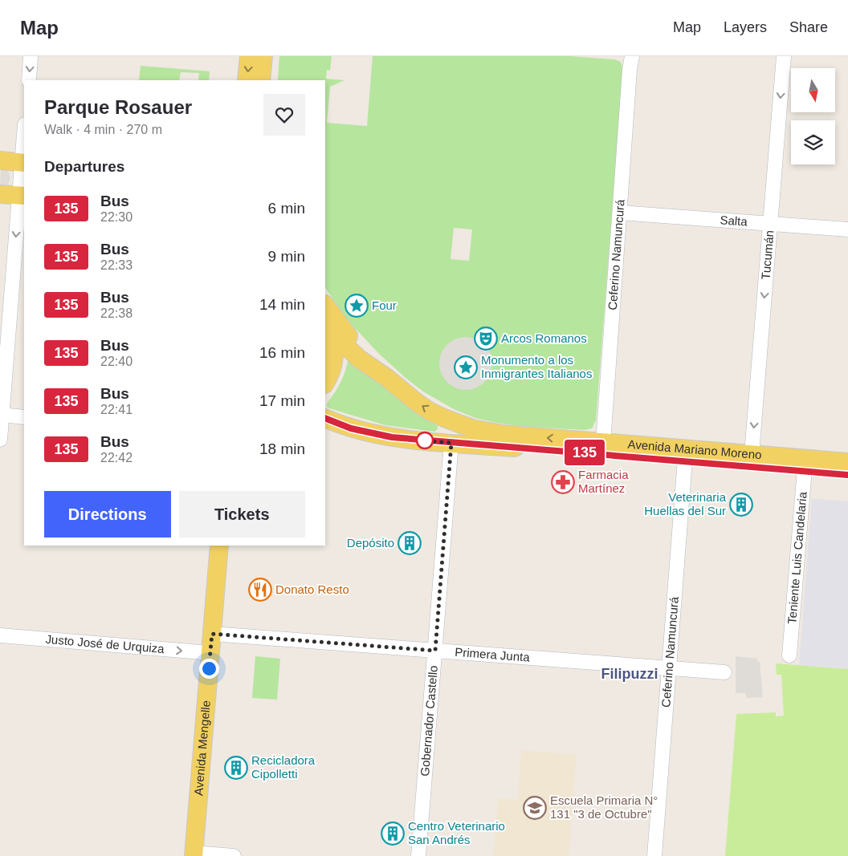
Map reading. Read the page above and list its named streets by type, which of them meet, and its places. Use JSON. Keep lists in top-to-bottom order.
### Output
{
  "streets": {
    "main road": ["Avenida Mariano Moreno", "Avenida Mengelle"],
    "street": [
      "Salta",
      "Ceferino Namuncurá",
      "Tucumán",
      "Teniente Luis Candelaria",
      "Justo José de Urquiza",
      "Primera Junta",
      "Gobernador Castello"
    ]
  },
  "crossings": [
    ["Salta", "Ceferino Namuncurá"],
    ["Salta", "Tucumán"],
    ["Ceferino Namuncurá", "Avenida Mariano Moreno"],
    ["Ceferino Namuncurá", "Primera Junta"],
    ["Tucumán", "Avenida Mariano Moreno"],
    ["Avenida Mariano Moreno", "Teniente Luis Candelaria"],
    ["Avenida Mariano Moreno", "Gobernador Castello"],
    ["Justo José de Urquiza", "Avenida Mengelle"],
    ["Primera Junta", "Gobernador Castello"],
    ["Primera Junta", "Avenida Mengelle"]
  ],
  "one_way": ["Tucumán", "Justo José de Urquiza"],
  "districts": ["Filipuzzi"],
  "places": {
    "place": ["Four", "Monumento a los Inmigrantes Italianos"],
    "theatre": ["Arcos Romanos"],
    "pharmacy": ["Farmacia Martínez"],
    "building": [
      "Veterinaria Huellas del Sur",
      "Depósito",
      "Recicladora Cipolletti",
      "Centro Veterinario San Andrés"
    ],
    "restaurant": ["Donato Resto"],
    "school or university": ["Escuela Primaria N° 131 \"3 de Octubre\""]
  },
  "lines": ["bus line 135"],
  "north": "bottom",
  "page": {
    "header": "Map",
    "nav": ["Map", "Layers", "Share"],
    "on_map": "135",
    "heading": [
      ["Parque Rosauer", "Walk · 4 min · 270 m"],
      "Departures"
    ],
    "list": [
      {
        "mark": "135",
        "name": "Bus",
        "note": "22:30",
        "value": "6 min"
      },
      {
        "mark": "135",
        "name": "Bus",
        "note": "22:33",
        "value": "9 min"
      },
      {
        "mark": "135",
        "name": "Bus",
        "note": "22:38",
        "value": "14 min"
      },
      {
        "mark": "135",
        "name": "Bus",
        "note": "22:40",
        "value": "16 min"
      },
      {
        "mark": "135",
        "name": "Bus",
        "note": "22:41",
        "value": "17 min"
      },
      {
        "mark": "135",
        "name": "Bus",
        "note": "22:42",
        "value": "18 min"
      }
    ],
    "buttons": ["Directions", "Tickets"]
  }
}
